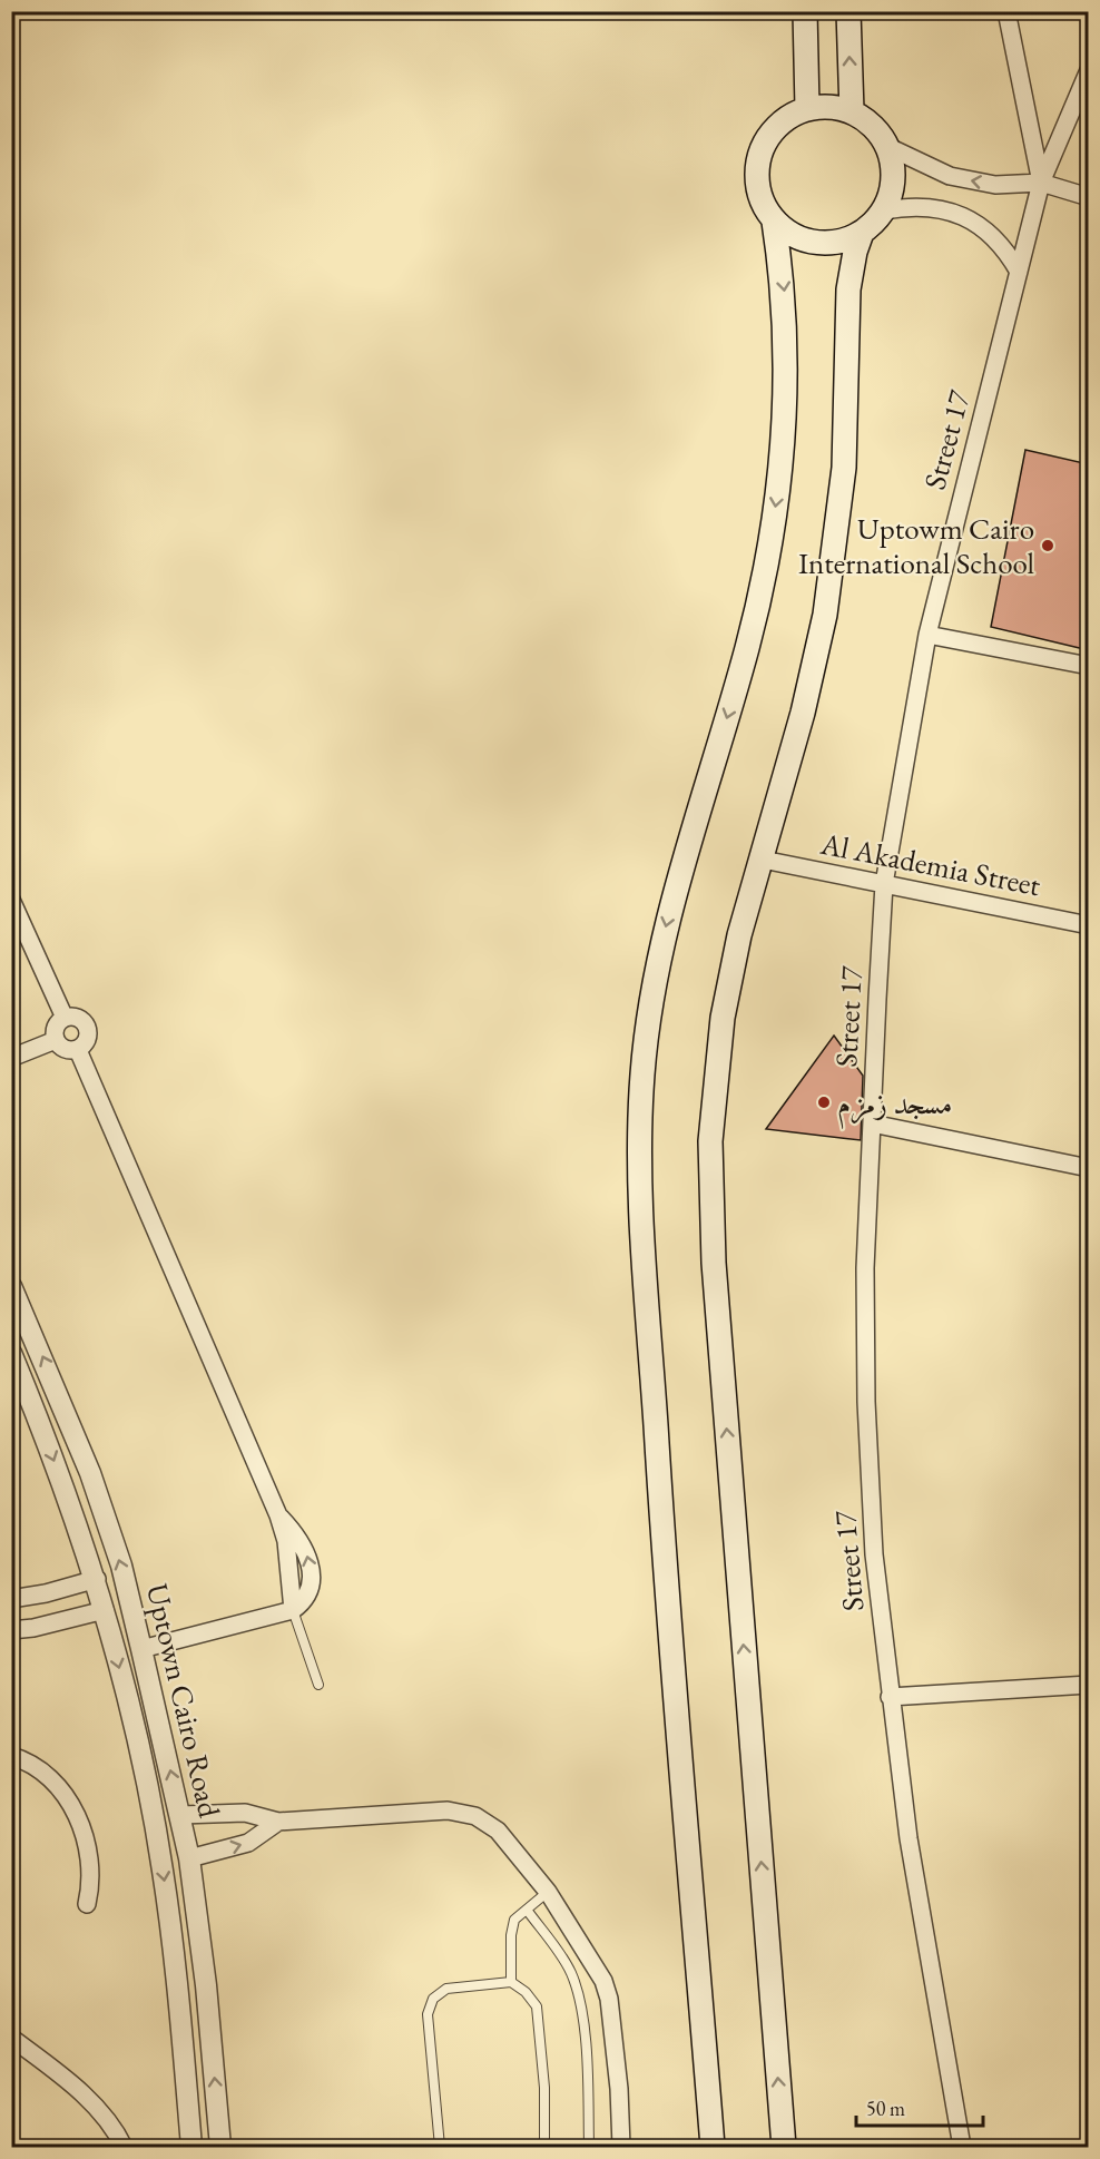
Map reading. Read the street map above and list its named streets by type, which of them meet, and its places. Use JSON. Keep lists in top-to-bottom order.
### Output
{
  "streets": {
    "street": ["Street 17", "Al Akademia Street", "Uptown Cairo Road"]
  },
  "crossings": [
    ["Street 17", "Al Akademia Street"]
  ],
  "places": ["Uptowm Cairo International School", "مسجد زمزم"],
  "scale_bar": "50 m"
}
